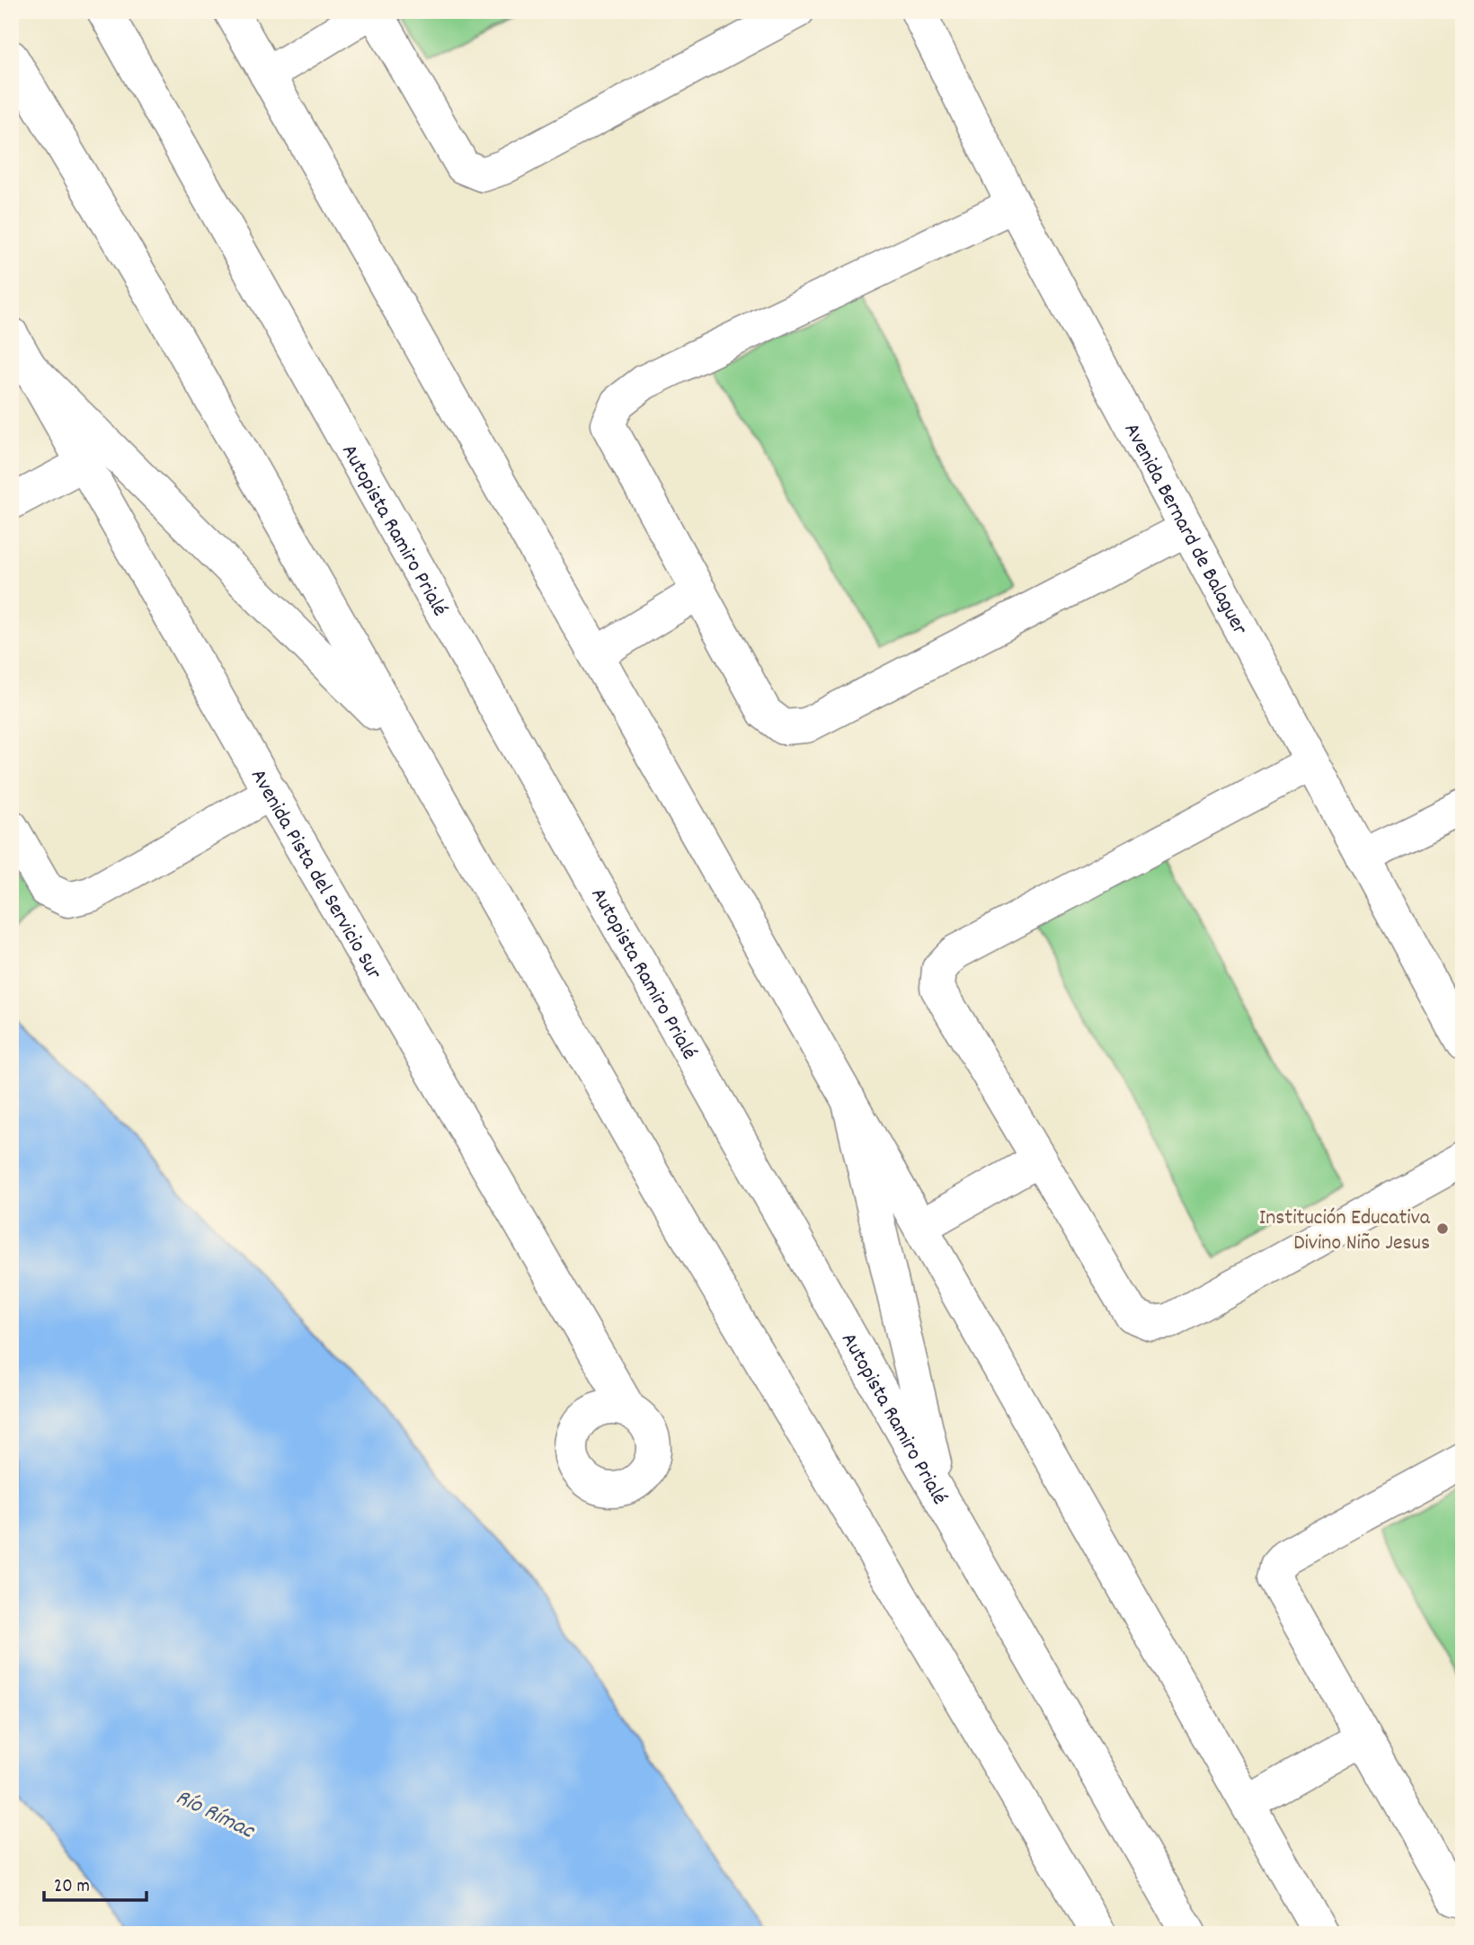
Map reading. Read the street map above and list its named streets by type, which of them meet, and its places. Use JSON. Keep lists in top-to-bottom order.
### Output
{
  "streets": {
    "main road": ["Avenida Bernard de Balaguer", "Autopista Ramiro Prialé", "Avenida Pista del Servicio Sur"]
  },
  "water": ["Río Rímac"],
  "places": ["Institución Educativa Divino Niño Jesus"],
  "scale_bar": "20 m"
}
